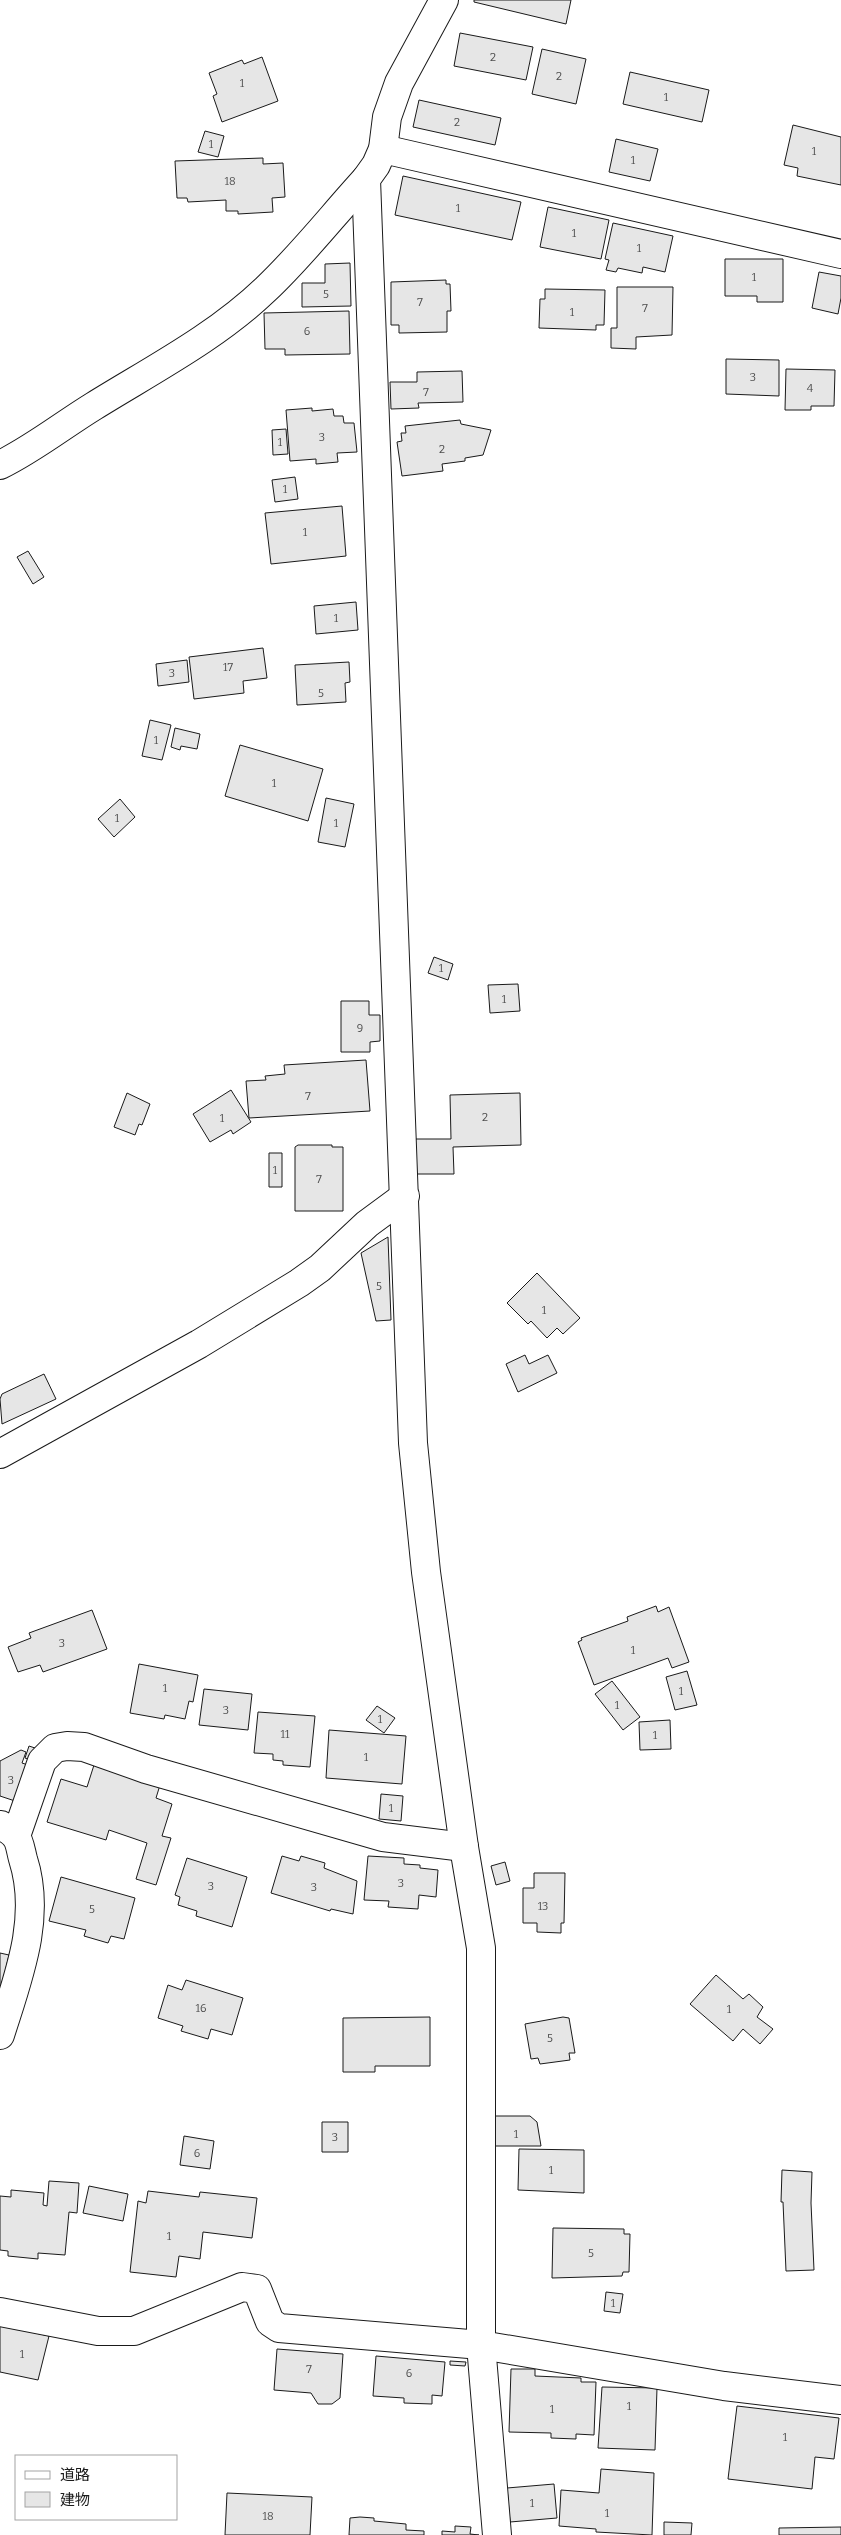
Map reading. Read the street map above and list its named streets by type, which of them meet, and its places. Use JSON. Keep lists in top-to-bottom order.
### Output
{
  "house_numbers": [
    "2",
    "2",
    "1",
    "1",
    "2",
    "1",
    "1",
    "1",
    "18",
    "1",
    "1",
    "1",
    "1",
    "5",
    "7",
    "7",
    "1",
    "6",
    "3",
    "4",
    "7",
    "3",
    "1",
    "2",
    "1",
    "1",
    "1",
    "17",
    "3",
    "5",
    "1",
    "1",
    "1",
    "1",
    "1",
    "1",
    "9",
    "7",
    "2",
    "1",
    "1",
    "7",
    "5",
    "1",
    "3",
    "1",
    "1",
    "1",
    "1",
    "3",
    "1",
    "11",
    "1",
    "1",
    "3",
    "1",
    "3",
    "3",
    "3",
    "13",
    "5",
    "16",
    "1",
    "5",
    "1",
    "3",
    "6",
    "1",
    "1",
    "5",
    "1",
    "1",
    "7",
    "6",
    "1",
    "1",
    "1",
    "1",
    "1",
    "18"
  ],
  "legend": ["道路", "建物"]
}
